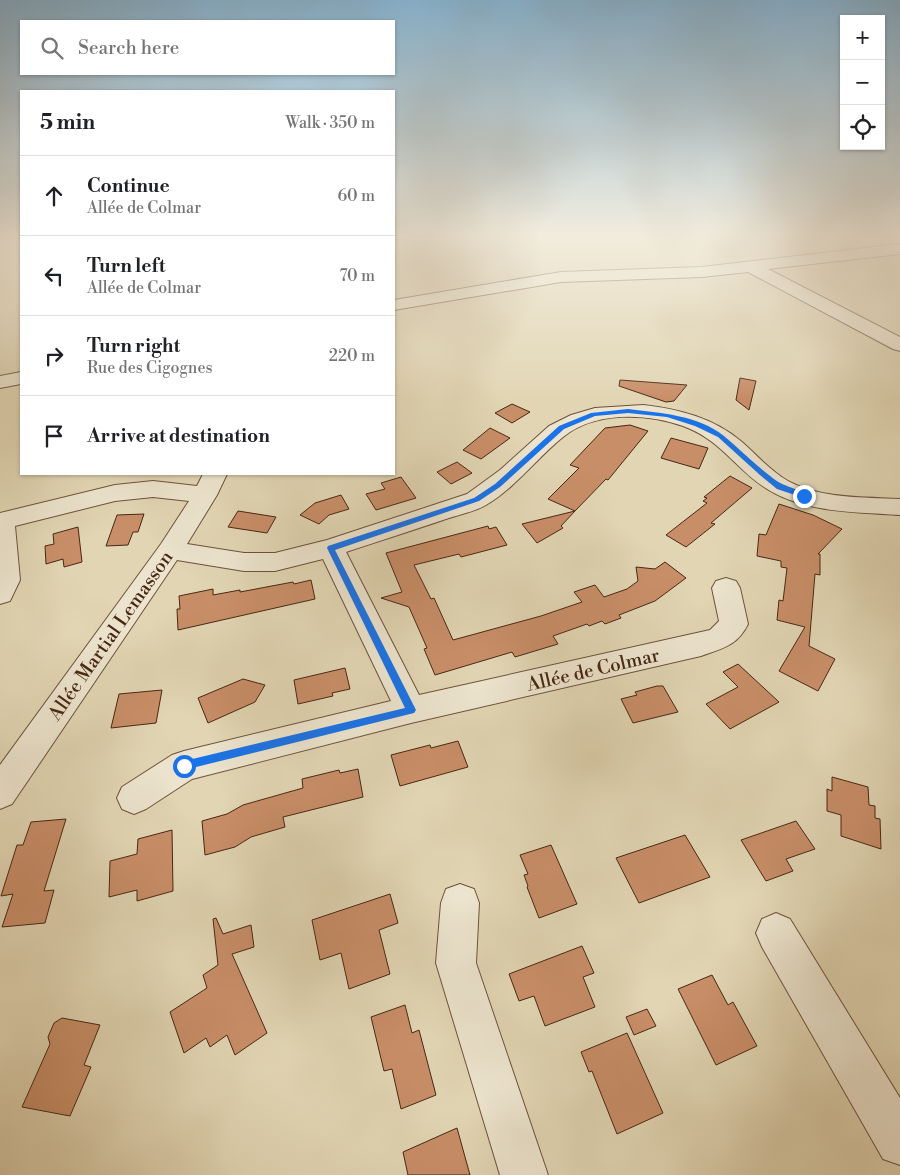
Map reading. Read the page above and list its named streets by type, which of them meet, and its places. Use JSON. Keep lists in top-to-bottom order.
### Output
{
  "streets": {
    "street": ["Allée Martial Lemasson", "Allée de Colmar"]
  },
  "page": {
    "map_buttons": ["+", "−"],
    "search": "Search here",
    "heading": ["5 min", "Walk · 350 m"],
    "list": [
      ["Continue", "Allée de Colmar", "60 m"],
      ["Turn left", "Allée de Colmar", "70 m"],
      ["Turn right", "Rue des Cigognes", "220 m"],
      "Arrive at destination"
    ]
  }
}
